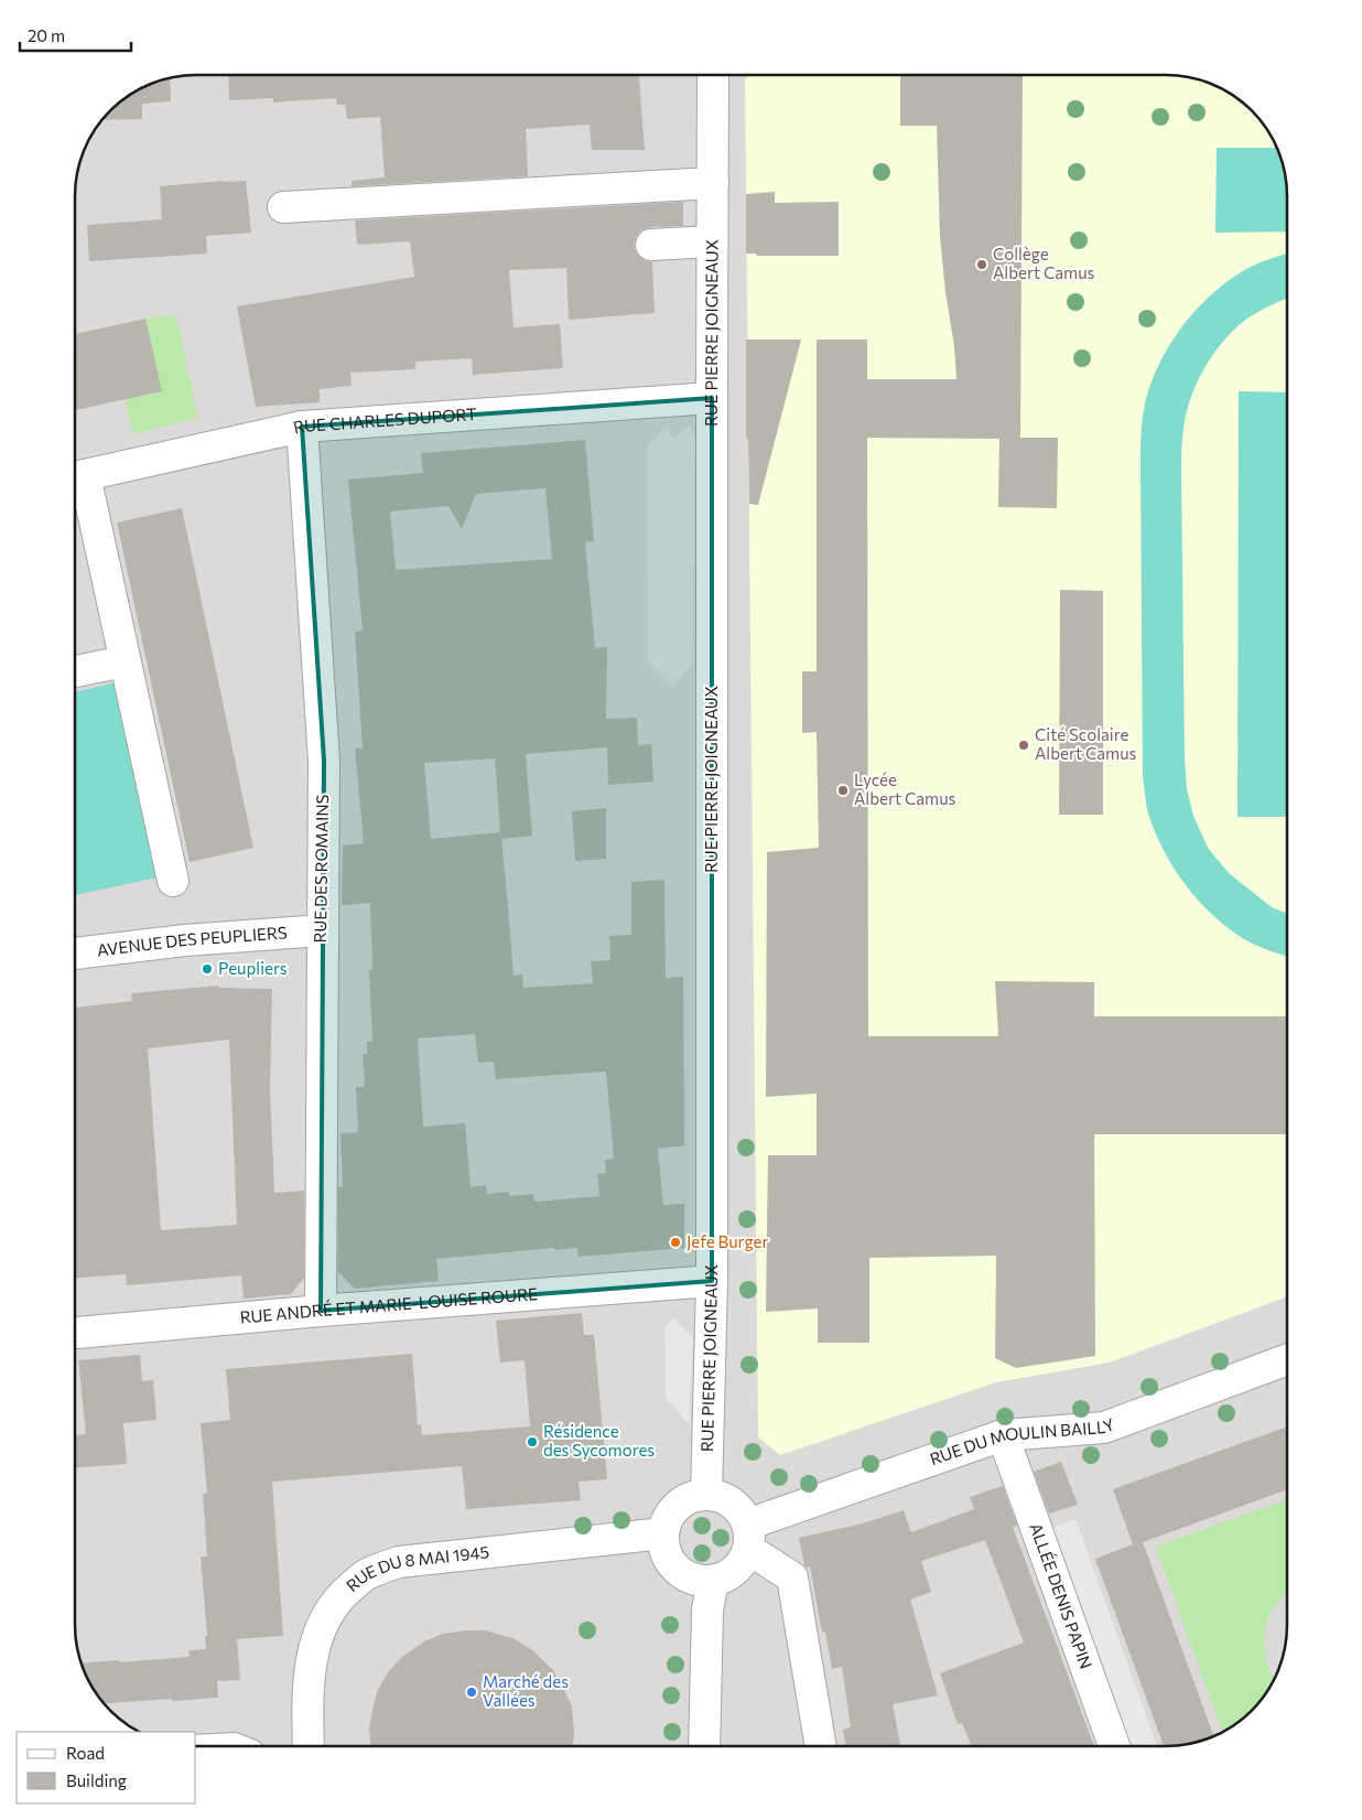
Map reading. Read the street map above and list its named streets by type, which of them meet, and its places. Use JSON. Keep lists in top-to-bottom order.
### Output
{
  "streets": {
    "street": [
      "RUE PIERRE JOIGNEAUX",
      "RUE CHARLES DUPORT",
      "RUE DES ROMAINS",
      "AVENUE DES PEUPLIERS",
      "RUE ANDRÉ ET MARIE-LOUISE ROURE",
      "RUE DU MOULIN BAILLY",
      "RUE DU 8 MAI 1945",
      "ALLÉE DENIS PAPIN"
    ]
  },
  "crossings": [
    ["RUE PIERRE JOIGNEAUX", "RUE CHARLES DUPORT"],
    ["RUE PIERRE JOIGNEAUX", "RUE ANDRÉ ET MARIE-LOUISE ROURE"],
    ["RUE PIERRE JOIGNEAUX", "RUE DU MOULIN BAILLY"],
    ["RUE PIERRE JOIGNEAUX", "RUE DU 8 MAI 1945"],
    ["RUE CHARLES DUPORT", "RUE DES ROMAINS"],
    ["RUE DES ROMAINS", "AVENUE DES PEUPLIERS"],
    ["RUE DES ROMAINS", "RUE ANDRÉ ET MARIE-LOUISE ROURE"],
    ["RUE DU MOULIN BAILLY", "RUE DU 8 MAI 1945"],
    ["RUE DU MOULIN BAILLY", "ALLÉE DENIS PAPIN"]
  ],
  "places": [
    "Collège Albert Camus",
    "Cité Scolaire Albert Camus",
    "Lycée Albert Camus",
    "Peupliers",
    "Jefe Burger",
    "Résidence des Sycomores",
    "Marché des Vallées"
  ],
  "legend": ["Road", "Building"],
  "scale_bar": "20 m"
}
